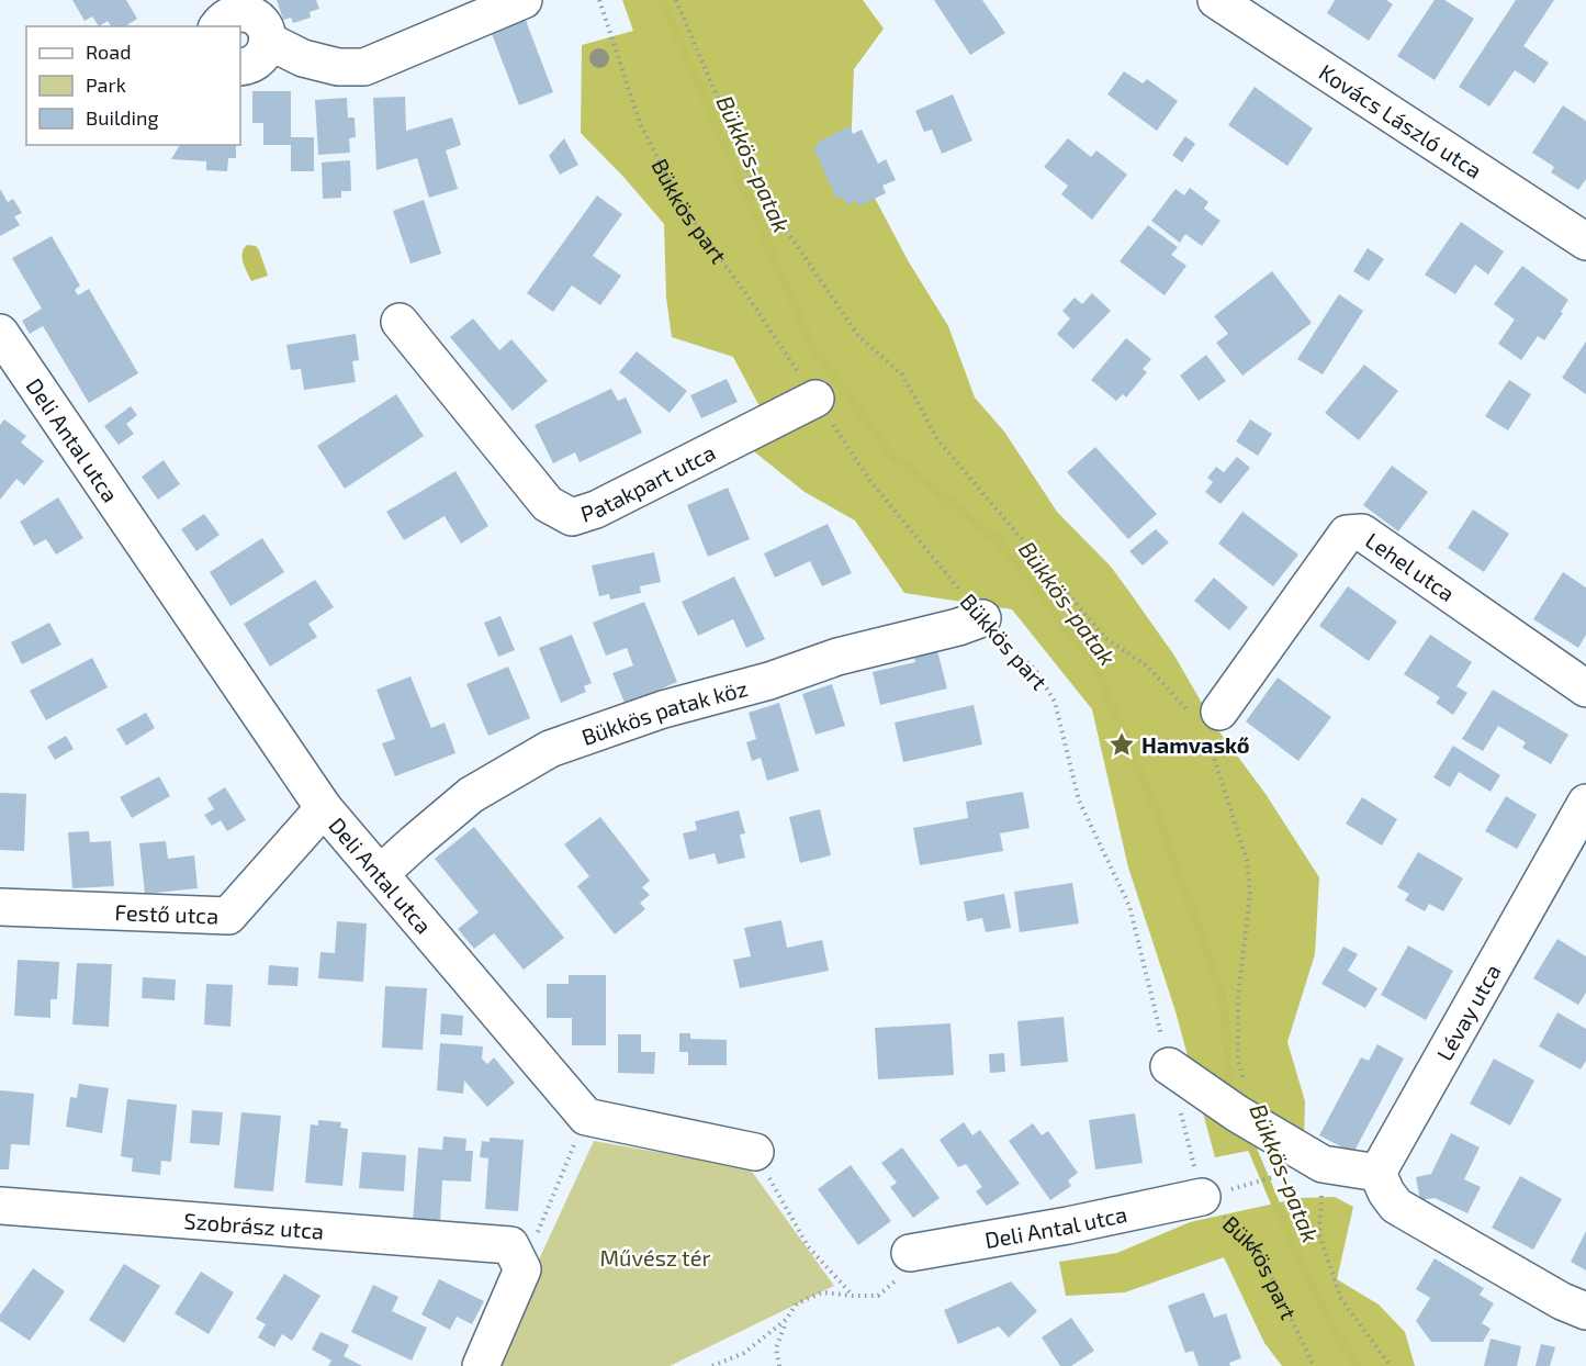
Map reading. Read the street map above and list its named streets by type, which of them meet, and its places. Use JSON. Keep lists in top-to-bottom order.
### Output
{
  "streets": {
    "street": [
      "Kovács László utca",
      "Deli Antal utca",
      "Patakpart utca",
      "Lehel utca",
      "Bükkös patak köz",
      "Festő utca",
      "Lévay utca",
      "Szobrász utca"
    ],
    "path": ["Bükkös part"]
  },
  "crossings": [
    ["Bükkös part", "Deli Antal utca"],
    ["Bükkös part", "Patakpart utca"],
    ["Bükkös part", "Bükkös patak köz"],
    ["Deli Antal utca", "Bükkös patak köz"],
    ["Deli Antal utca", "Festő utca"]
  ],
  "water": ["Bükkös-patak"],
  "parks": ["Művész tér"],
  "places": {
    "place": ["Hamvaskő"]
  },
  "legend": ["Road", "Park", "Building"]
}
